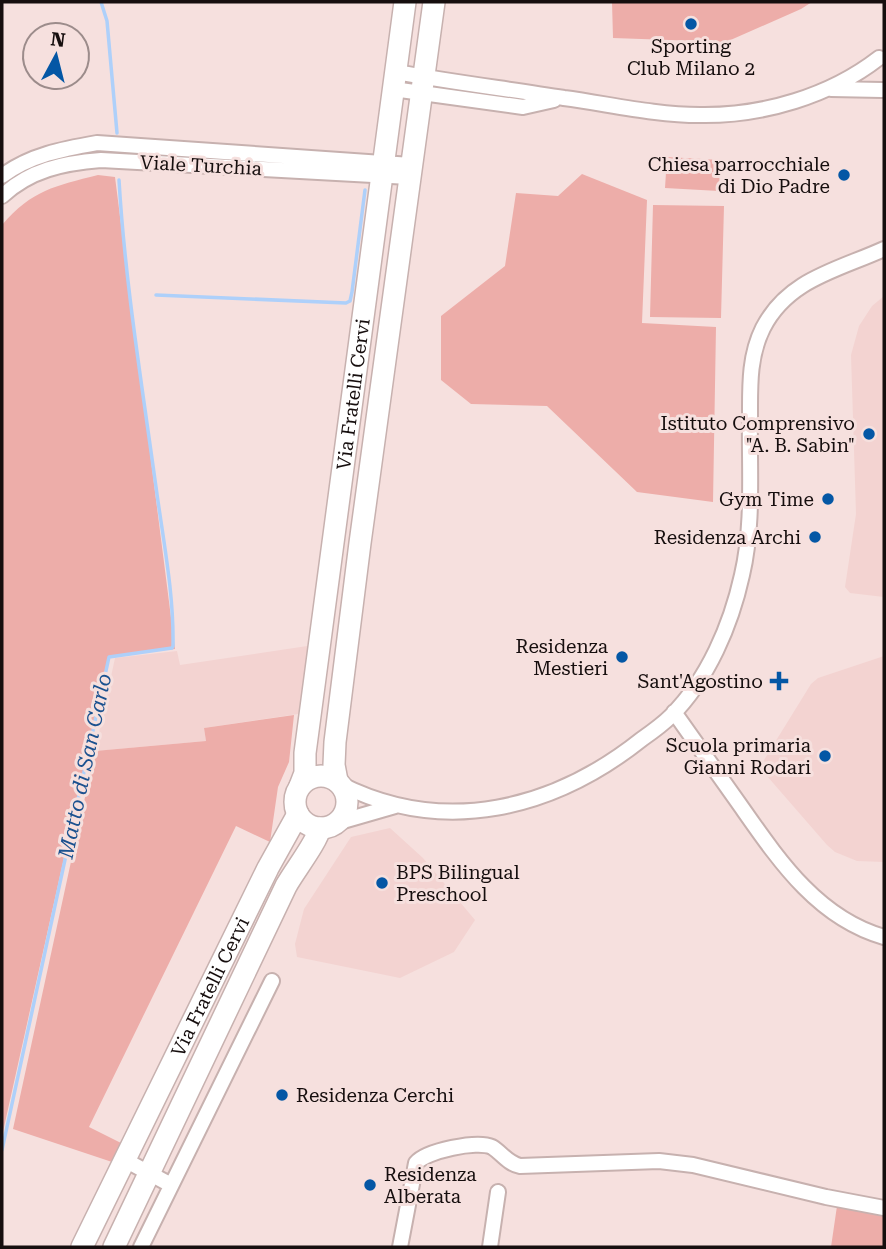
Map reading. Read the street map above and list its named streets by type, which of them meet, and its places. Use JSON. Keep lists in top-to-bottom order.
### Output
{
  "streets": {
    "street": ["Viale Turchia", "Via Fratelli Cervi"]
  },
  "crossings": [
    ["Viale Turchia", "Via Fratelli Cervi"]
  ],
  "water": ["Matto di San Carlo"],
  "places": {
    "other": [
      "Sporting Club Milano 2",
      "Chiesa parrocchiale di Dio Padre",
      "Istituto Comprensivo \"A. B. Sabin\"",
      "Gym Time",
      "Residenza Archi",
      "Residenza Mestieri",
      "Scuola primaria Gianni Rodari",
      "BPS Bilingual Preschool",
      "Residenza Cerchi",
      "Residenza Alberata"
    ],
    "health": ["Sant'Agostino"]
  },
  "north": "top"
}
